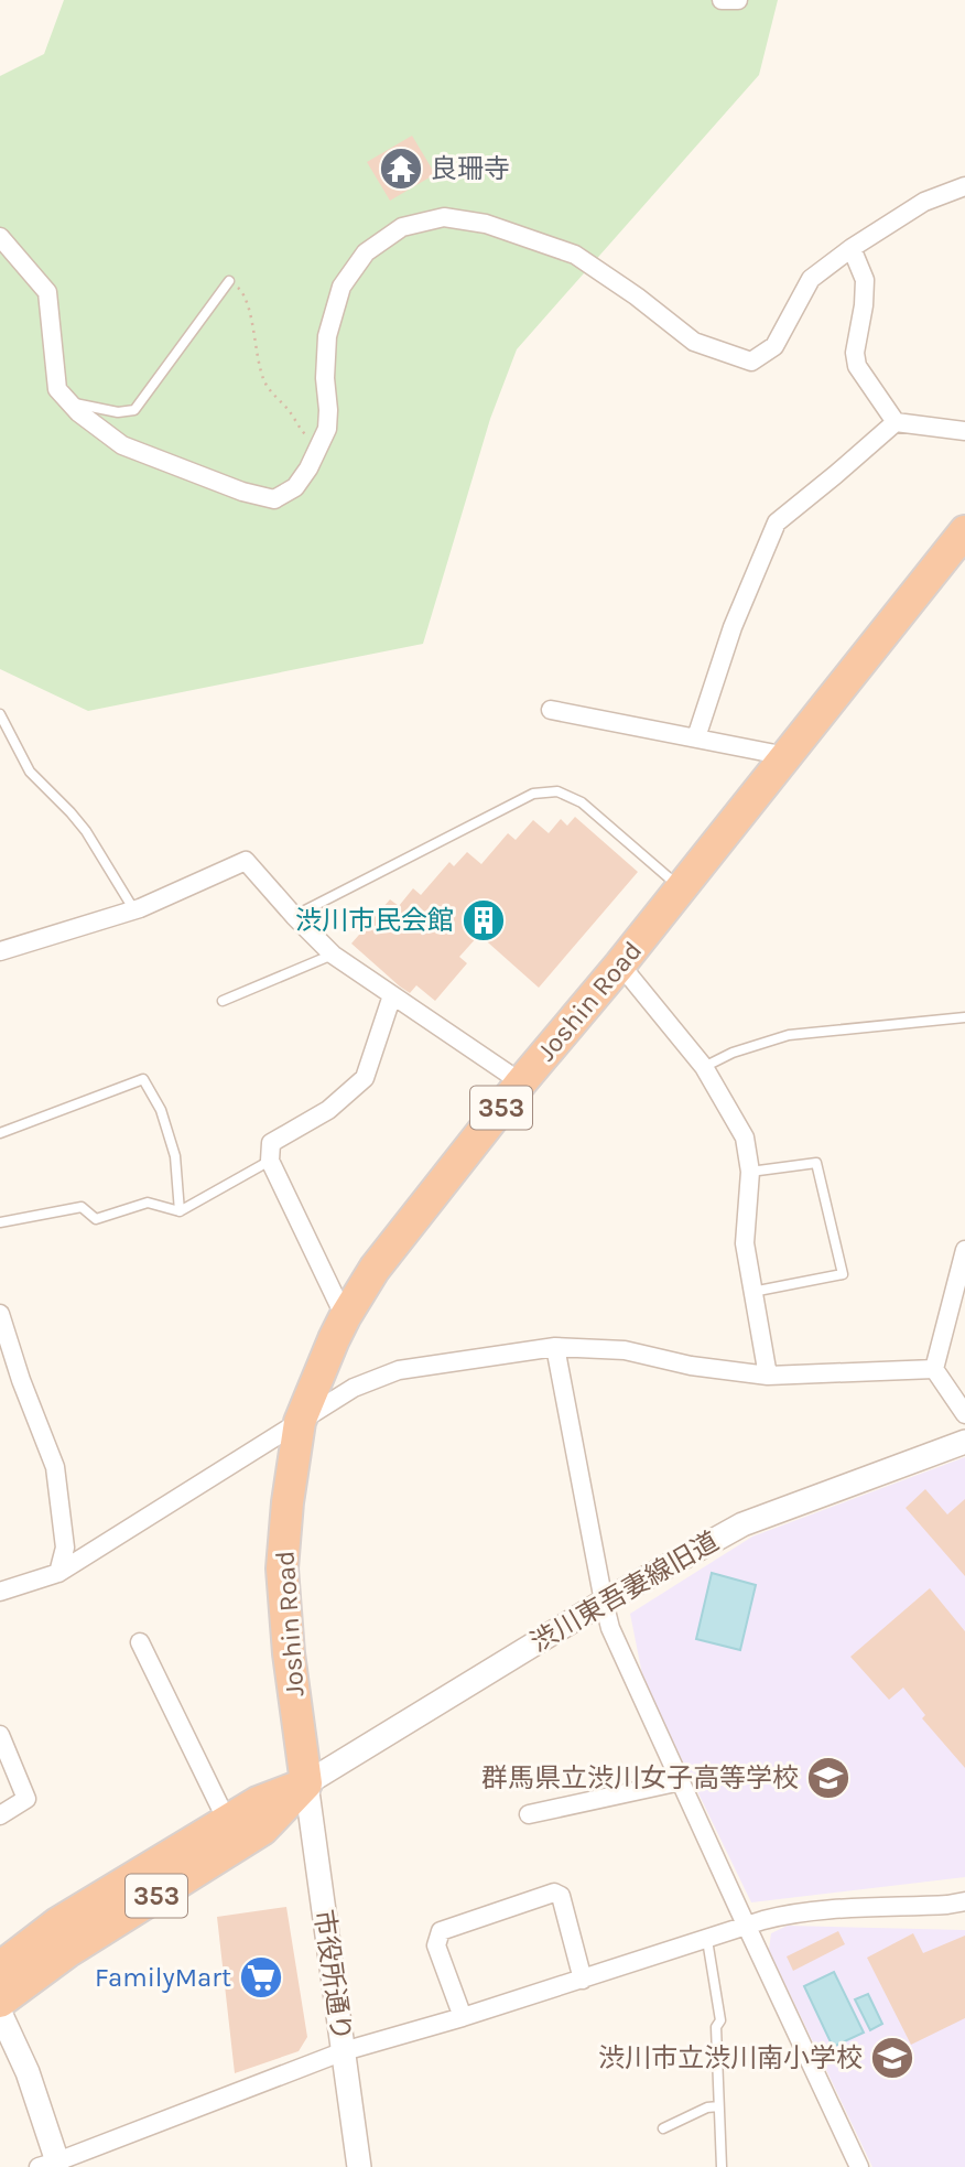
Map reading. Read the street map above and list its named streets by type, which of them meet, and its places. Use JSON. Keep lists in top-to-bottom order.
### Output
{
  "streets": {
    "highway": ["Joshin Road", "353"],
    "street": ["渋川東吾妻線旧道", "市役所通り"]
  },
  "crossings": [
    ["Joshin Road", "353"],
    ["Joshin Road", "渋川東吾妻線旧道"],
    ["Joshin Road", "市役所通り"],
    ["353", "渋川東吾妻線旧道"],
    ["353", "市役所通り"],
    ["渋川東吾妻線旧道", "市役所通り"]
  ],
  "places": {
    "temple": ["良珊寺"],
    "building": ["渋川市民会館"],
    "school or university": ["群馬県立渋川女子高等学校", "渋川市立渋川南小学校"],
    "supermarket": ["FamilyMart"]
  }
}
